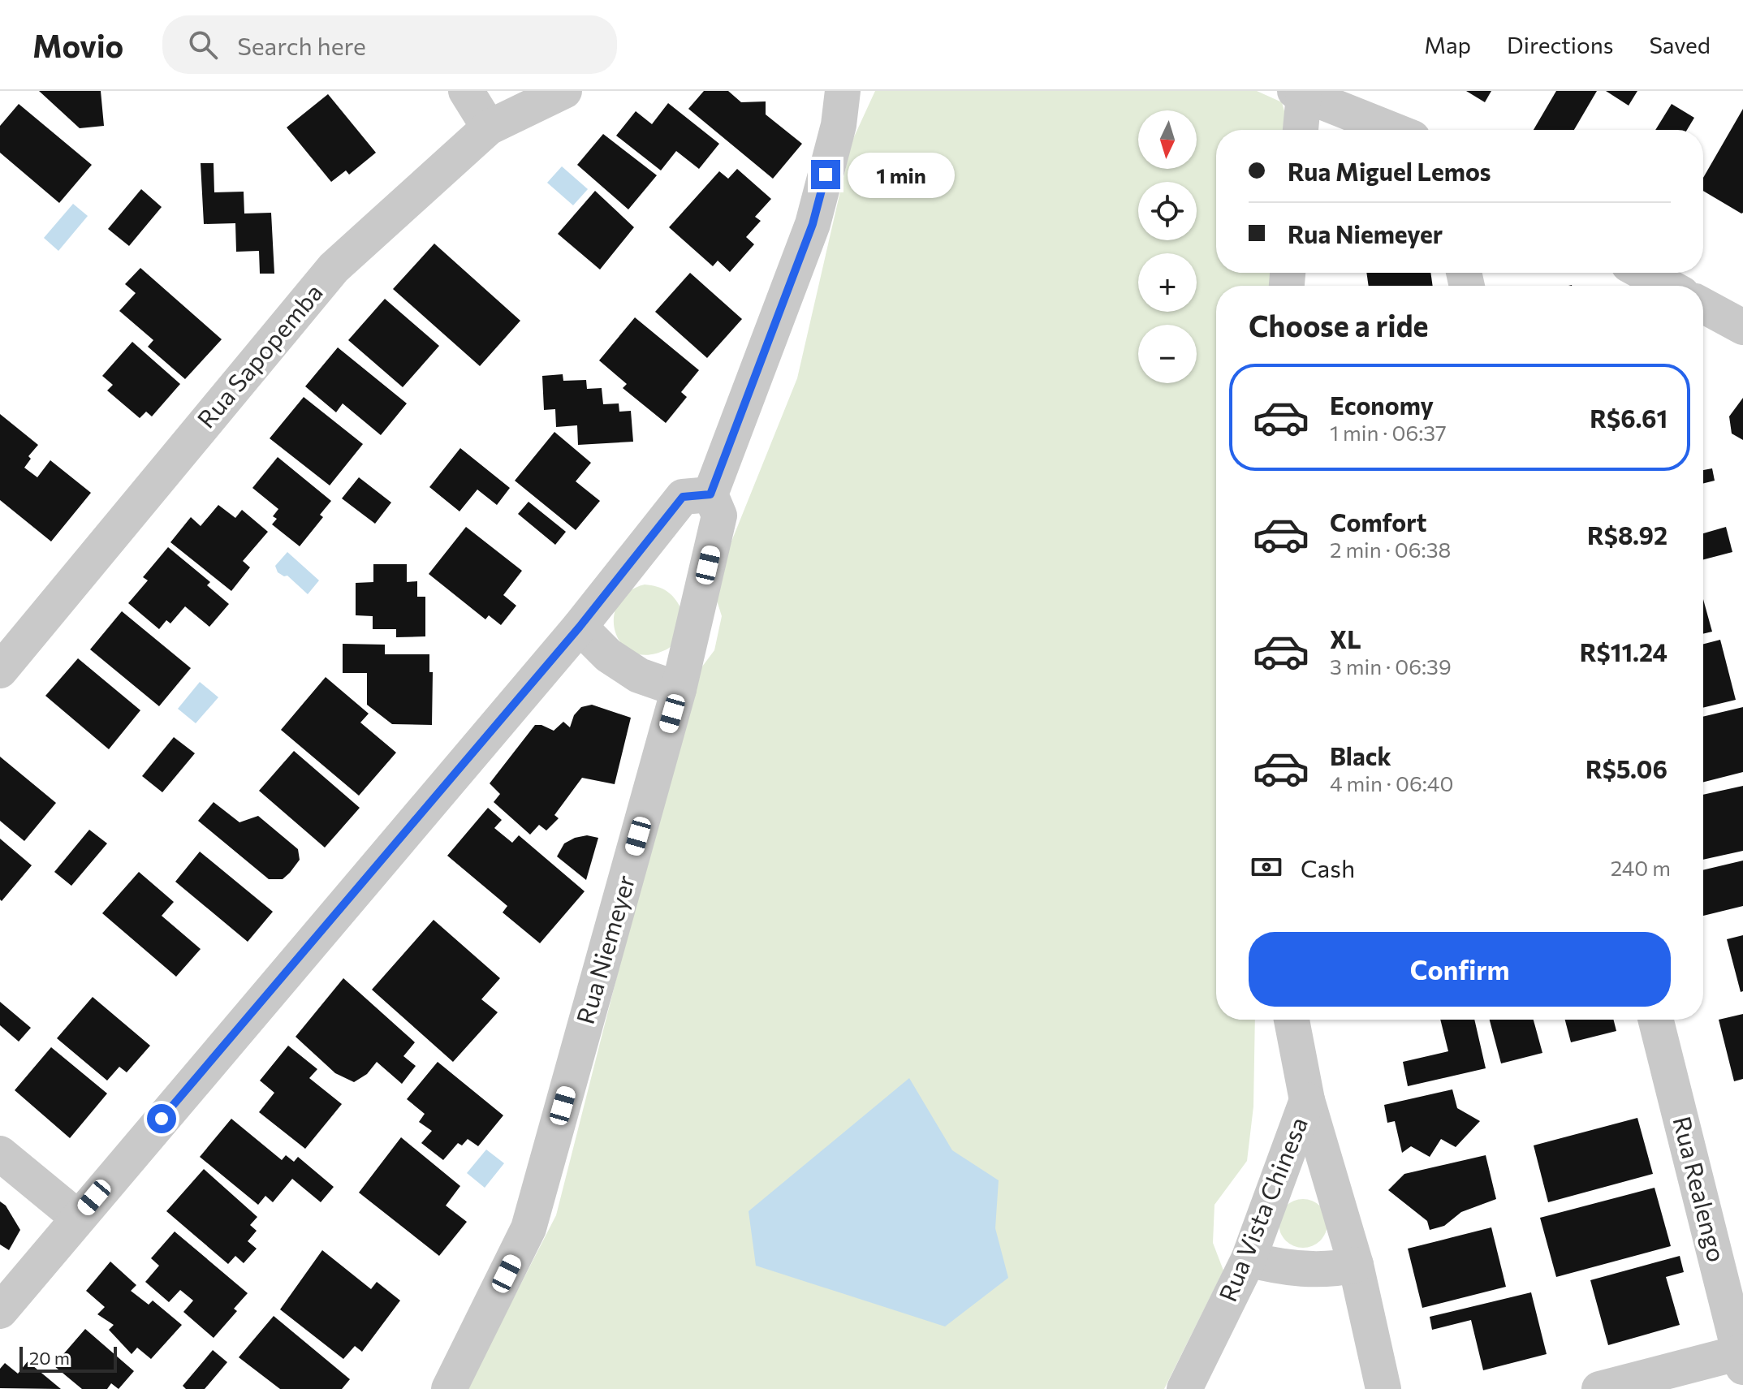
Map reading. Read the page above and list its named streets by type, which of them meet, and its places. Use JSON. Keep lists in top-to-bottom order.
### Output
{
  "streets": {
    "street": [
      "Rua Sapopemba",
      "Rua Niemeyer",
      "Rua Realengo",
      "Rua Vista Chinesa"
    ]
  },
  "scale_bar": "20 m",
  "north": "bottom",
  "page": {
    "header": "Movio",
    "search": "Search here",
    "nav": ["Map", "Directions", "Saved"],
    "map_buttons": ["+", "−"],
    "banner": ["Rua Miguel Lemos", "Rua Niemeyer"],
    "bubble": "1 min",
    "heading": "Choose a ride",
    "list": [
      {
        "name": "Economy",
        "note": "1 min · 06:37",
        "value": "R$6.61"
      },
      {
        "name": "Comfort",
        "note": "2 min · 06:38",
        "value": "R$8.92"
      },
      {
        "name": "XL",
        "note": "3 min · 06:39",
        "value": "R$11.24"
      },
      {
        "name": "Black",
        "note": "4 min · 06:40",
        "value": "R$5.06"
      }
    ],
    "pay": ["Cash", "240 m"],
    "buttons": "Confirm",
    "scale": "20 m"
  }
}
